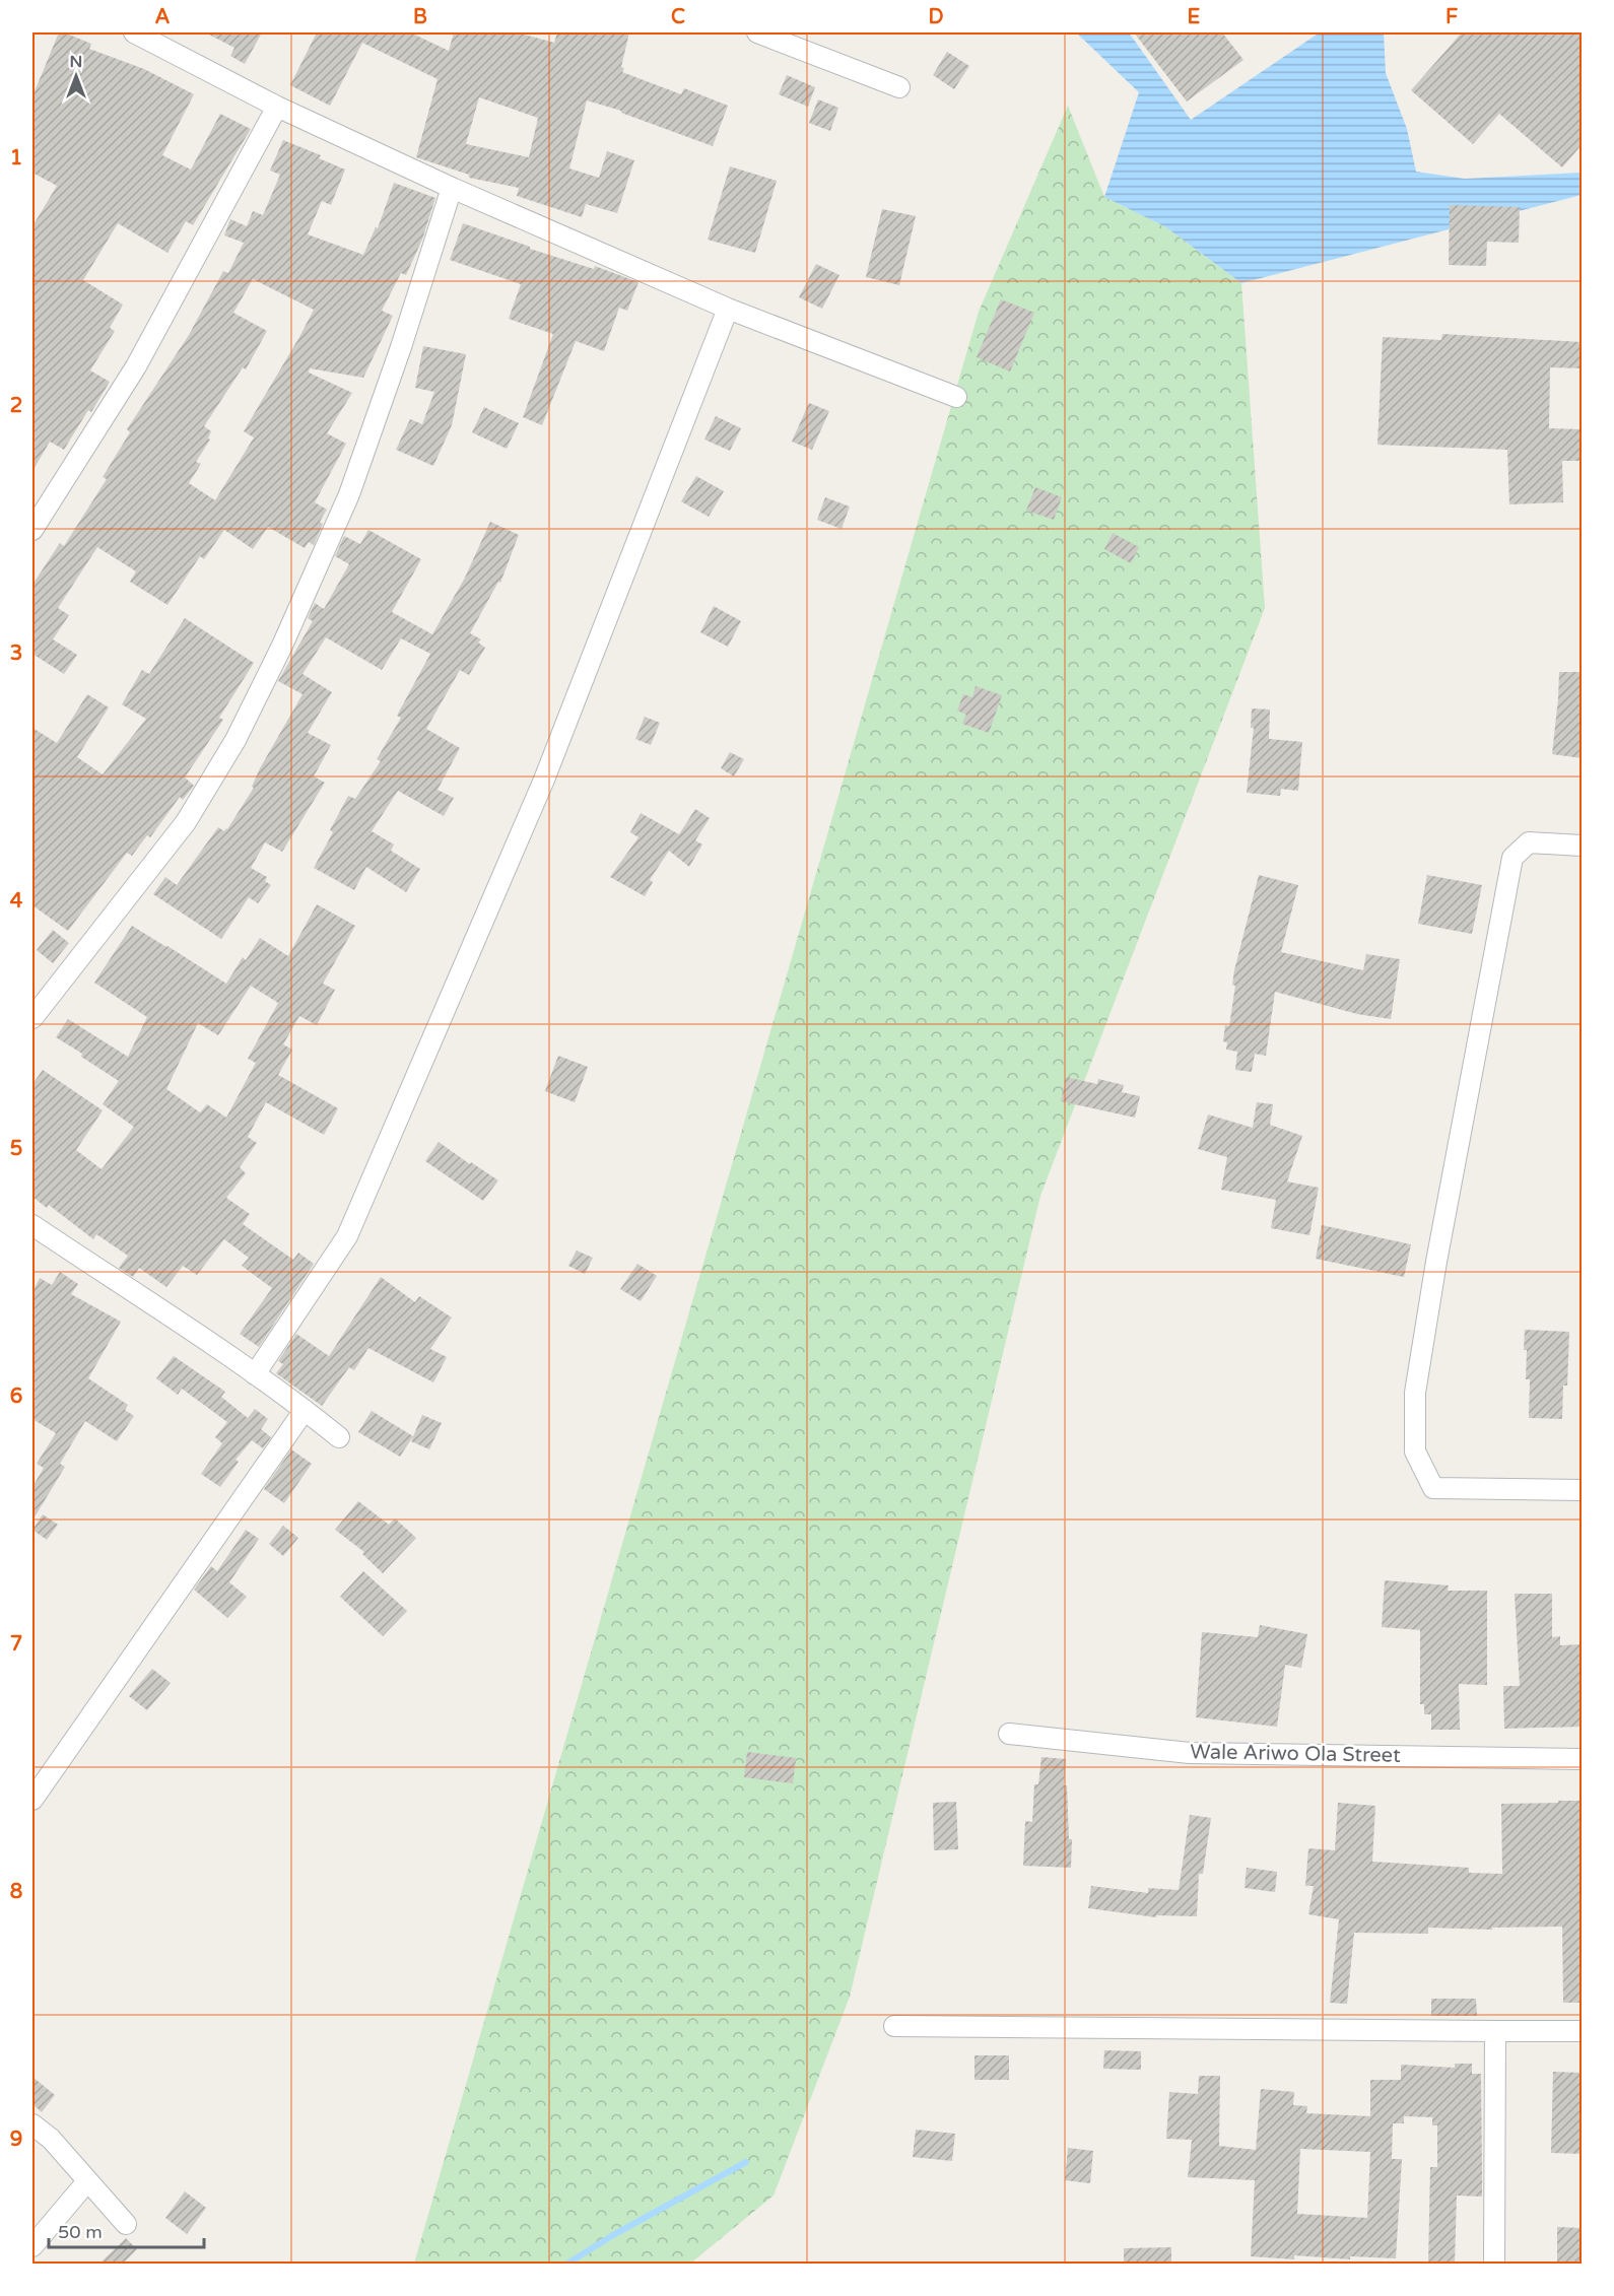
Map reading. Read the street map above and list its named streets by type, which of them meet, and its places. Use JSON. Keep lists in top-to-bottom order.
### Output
{
  "streets": {
    "street": ["Wale Ariwo Ola Street"]
  },
  "scale_bar": "50 m",
  "north": "top",
  "grid": {
    "columns": [
      "A",
      "B",
      "C",
      "D",
      "E",
      "F"
    ],
    "rows": [
      "1",
      "2",
      "3",
      "4",
      "5",
      "6",
      "7",
      "8",
      "9"
    ]
  }
}
